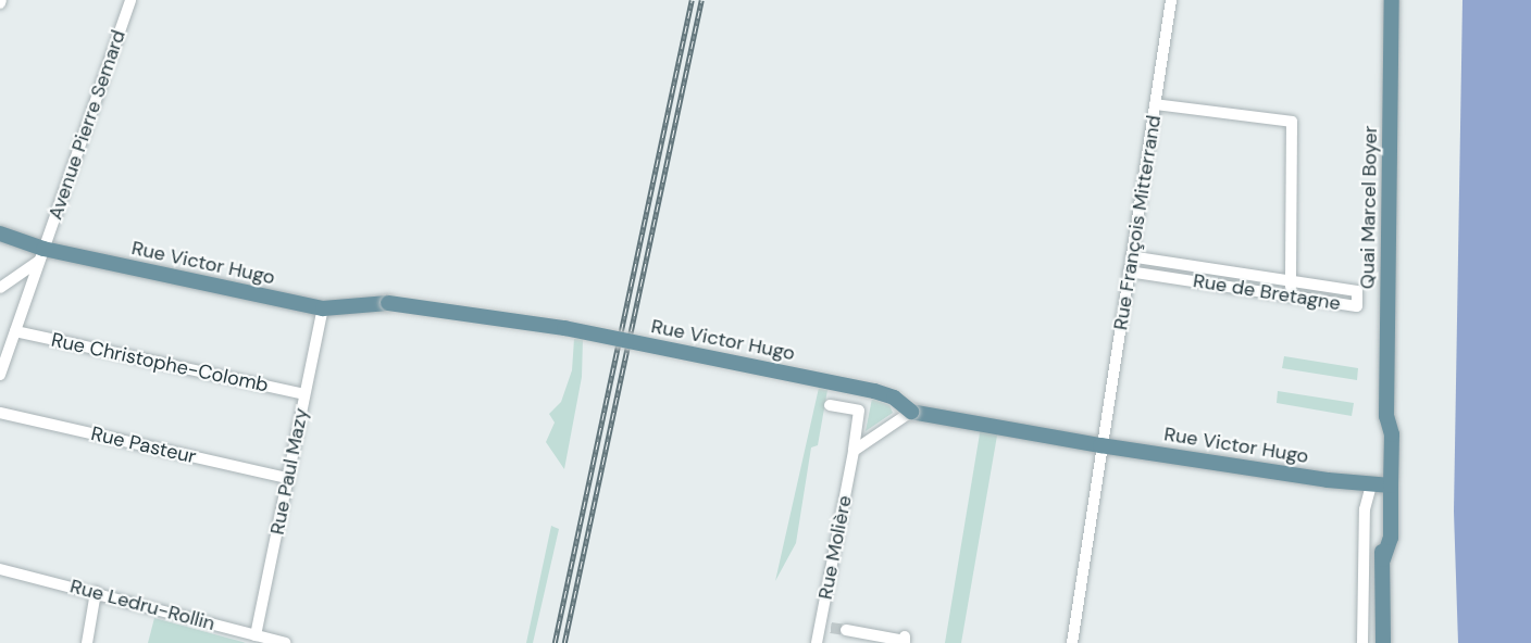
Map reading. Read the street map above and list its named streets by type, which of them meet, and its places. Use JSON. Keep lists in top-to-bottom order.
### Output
{
  "streets": {
    "main road": ["Quai Marcel Boyer", "Rue Victor Hugo"],
    "street": [
      "Avenue Pierre Semard",
      "Rue François Mitterrand",
      "Rue de Bretagne",
      "Rue Christophe-Colomb",
      "Rue Pasteur",
      "Rue Paul Mazy",
      "Rue Molière",
      "Rue Ledru-Rollin"
    ]
  },
  "crossings": [
    ["Avenue Pierre Semard", "Rue Victor Hugo"],
    ["Avenue Pierre Semard", "Rue Christophe-Colomb"],
    ["Quai Marcel Boyer", "Rue Victor Hugo"],
    ["Rue François Mitterrand", "Rue Victor Hugo"],
    ["Rue François Mitterrand", "Rue de Bretagne"],
    ["Rue Victor Hugo", "Rue Paul Mazy"],
    ["Rue Christophe-Colomb", "Rue Paul Mazy"],
    ["Rue Pasteur", "Rue Paul Mazy"],
    ["Rue Paul Mazy", "Rue Ledru-Rollin"]
  ]
}
